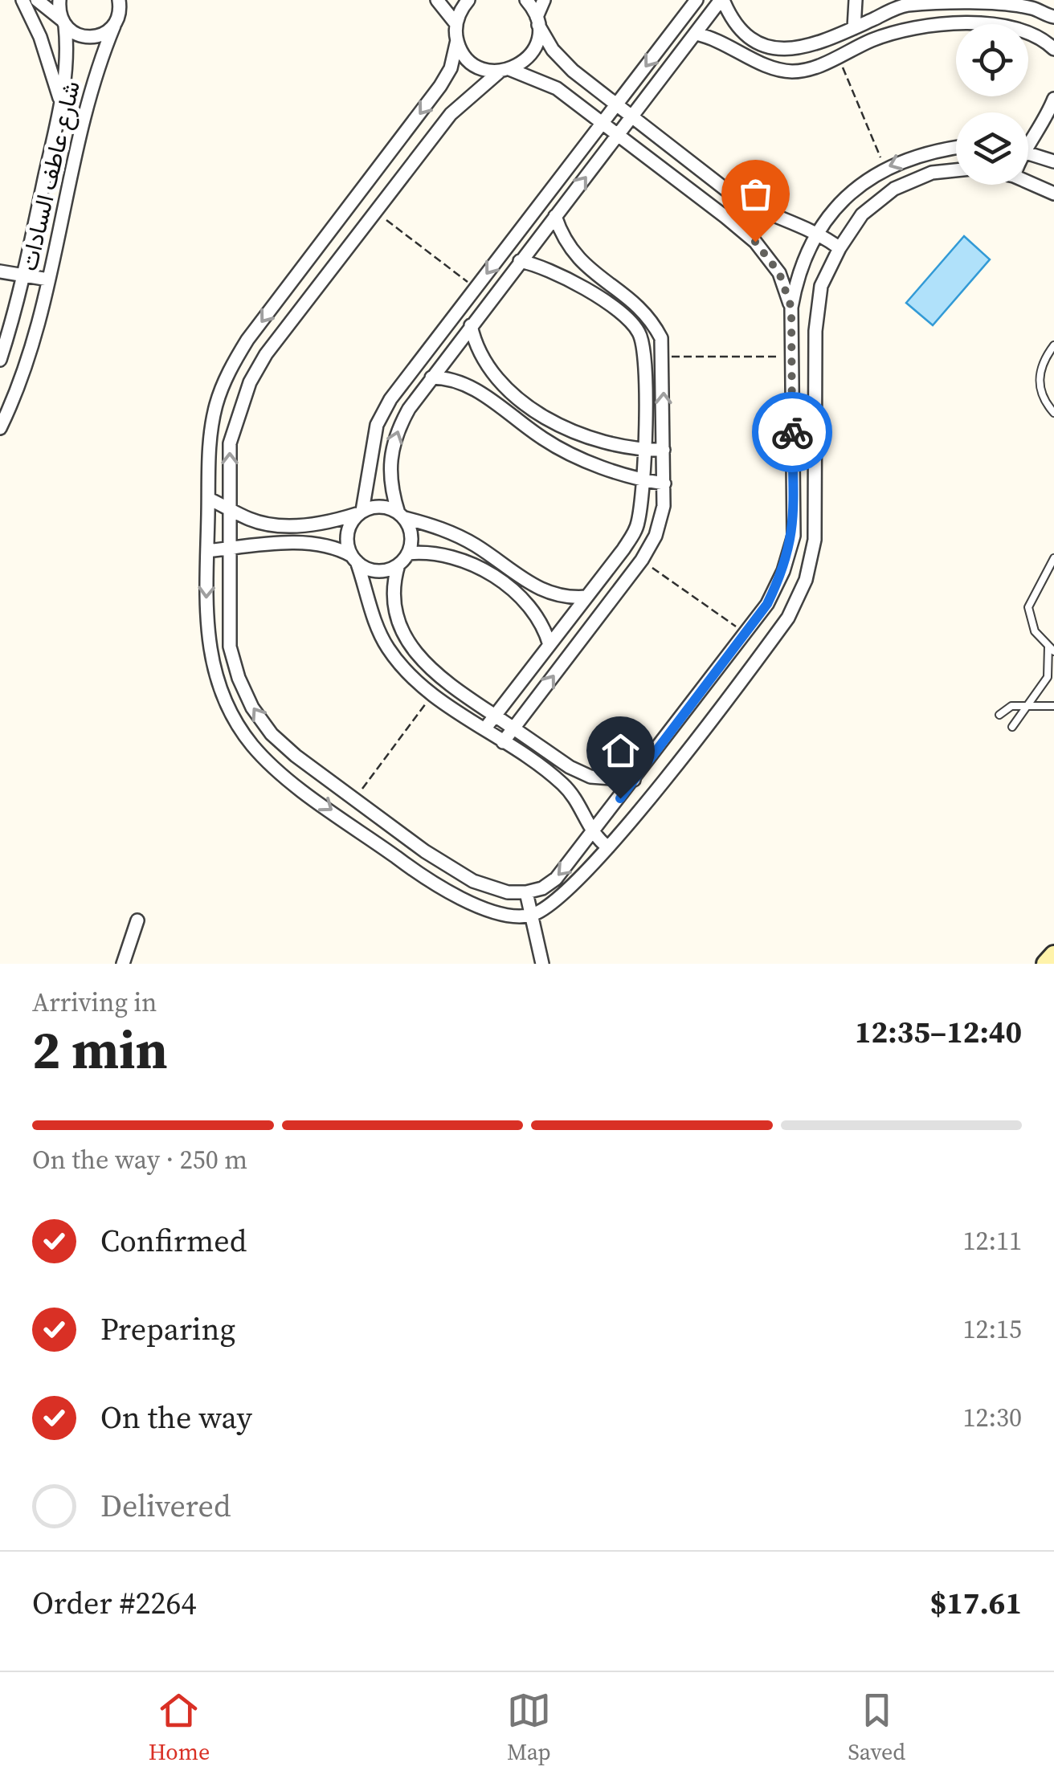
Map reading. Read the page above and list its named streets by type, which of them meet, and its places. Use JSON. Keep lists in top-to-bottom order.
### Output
{
  "streets": {
    "street": ["شارع عاطف السادات"]
  },
  "page": {
    "heading": ["2 min", "Arriving in", "12:35–12:40"],
    "panel": ["Order #2264", "$17.61"],
    "bar": "On the way · 250 m",
    "list": [
      ["Confirmed", "12:11"],
      ["Preparing", "12:15"],
      ["On the way", "12:30"],
      "Delivered"
    ],
    "tabs": ["Home", "Map", "Saved"]
  }
}
